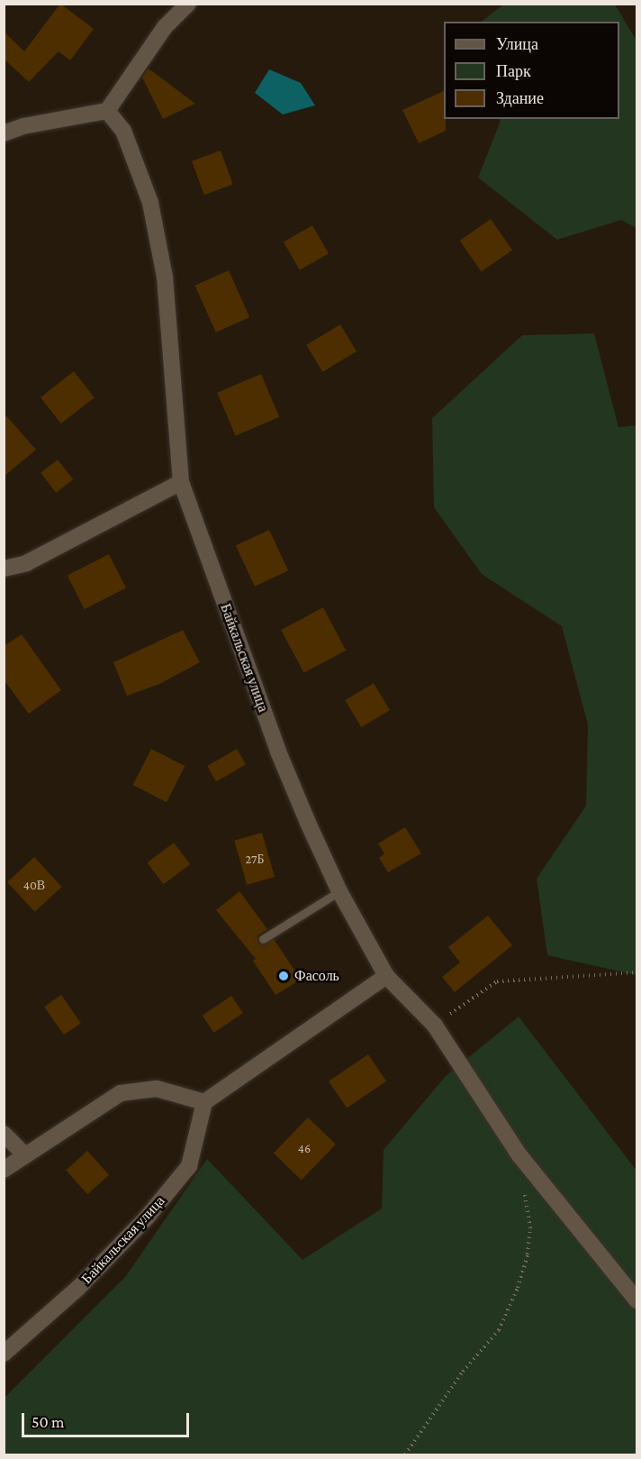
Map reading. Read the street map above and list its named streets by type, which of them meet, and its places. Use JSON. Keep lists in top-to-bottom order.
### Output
{
  "streets": {
    "street": ["Байкальская улица"]
  },
  "places": ["Фасоль"],
  "house_numbers": ["27Б", "40В", "46"],
  "legend": ["Улица", "Парк", "Здание"],
  "scale_bar": "50 m"
}
